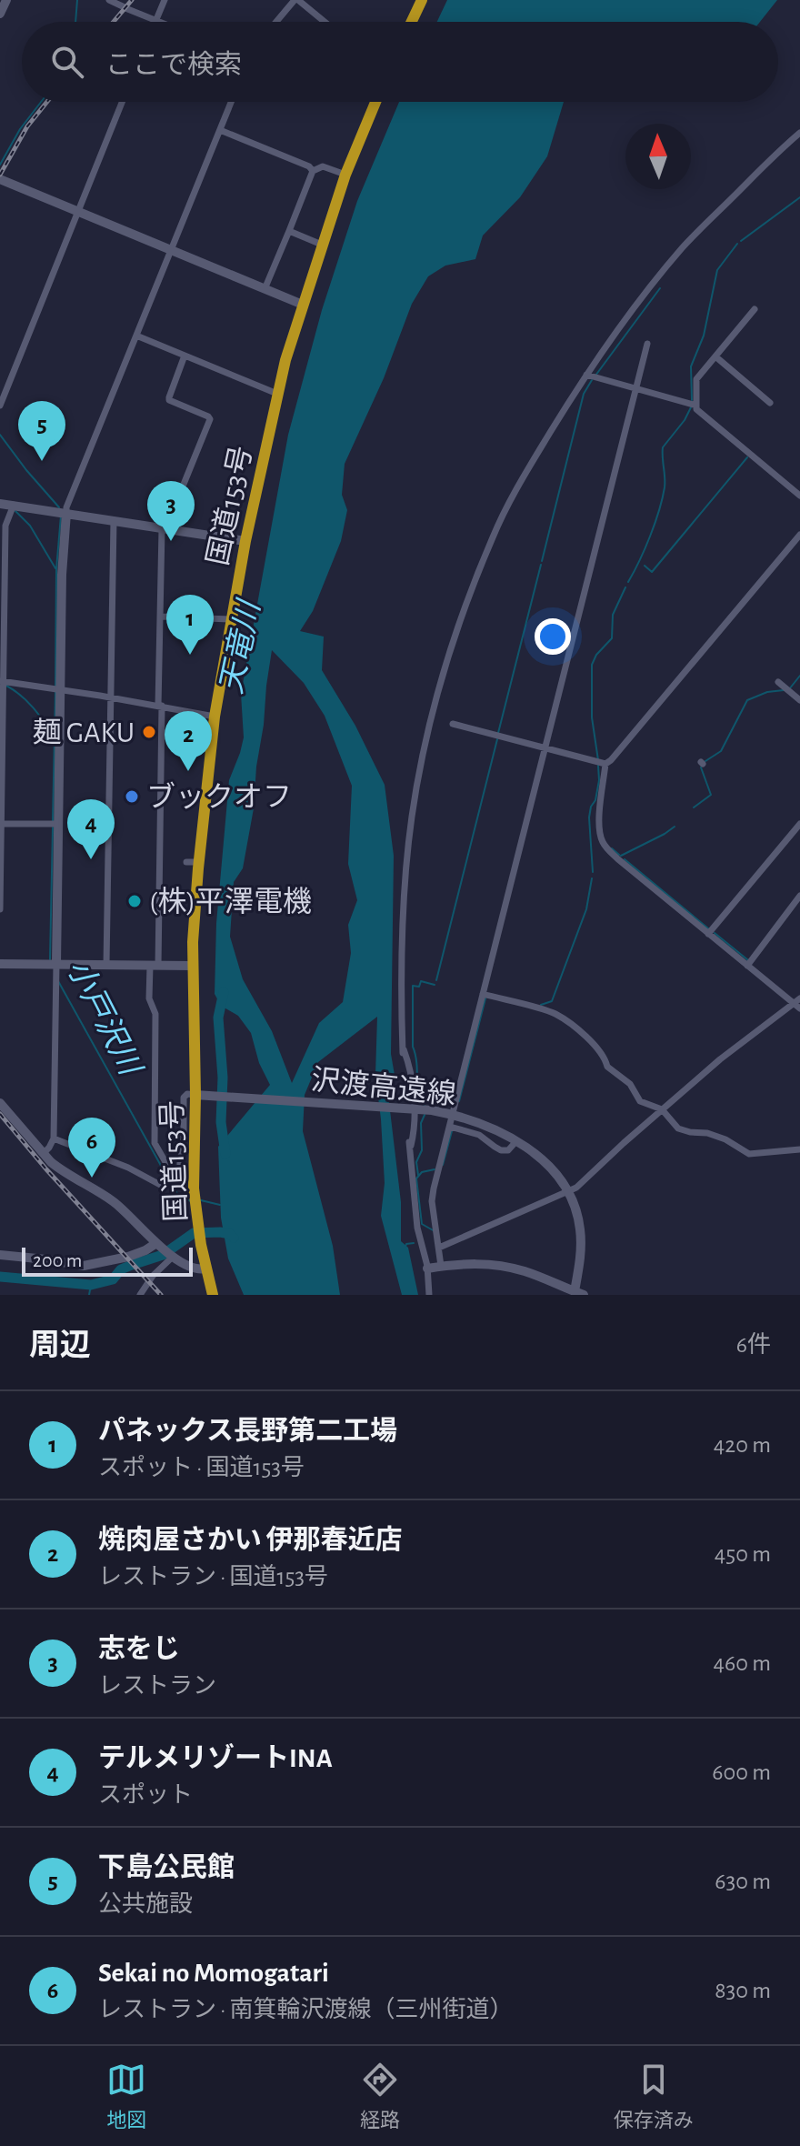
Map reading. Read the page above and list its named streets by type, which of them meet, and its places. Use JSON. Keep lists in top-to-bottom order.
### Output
{
  "streets": {
    "highway": ["国道153号"],
    "street": ["沢渡高遠線"]
  },
  "crossings": [
    ["国道153号", "沢渡高遠線"]
  ],
  "water": ["天竜川", "小戸沢川"],
  "places": ["麺 GAKU", "ブックオフ", "(株)平澤電機"],
  "scale_bar": "200 m",
  "north": "top",
  "page": {
    "search": "ここで検索",
    "pins": [
      "5",
      "3",
      "1",
      "2",
      "4",
      "6"
    ],
    "scale": "200 m",
    "heading": ["周辺", "6件"],
    "list": [
      {
        "mark": "1",
        "name": "パネックス長野第二工場",
        "note": "スポット · 国道153号",
        "value": "420 m"
      },
      {
        "mark": "2",
        "name": "焼肉屋さかい 伊那春近店",
        "note": "レストラン · 国道153号",
        "value": "450 m"
      },
      {
        "mark": "3",
        "name": "志をじ",
        "note": "レストラン",
        "value": "460 m"
      },
      {
        "mark": "4",
        "name": "テルメリゾートINA",
        "note": "スポット",
        "value": "600 m"
      },
      {
        "mark": "5",
        "name": "下島公民館",
        "note": "公共施設",
        "value": "630 m"
      },
      {
        "mark": "6",
        "name": "Sekai no Momogatari",
        "note": "レストラン · 南箕輪沢渡線（三州街道）",
        "value": "830 m"
      }
    ],
    "nav": ["地図", "経路", "保存済み"]
  }
}
